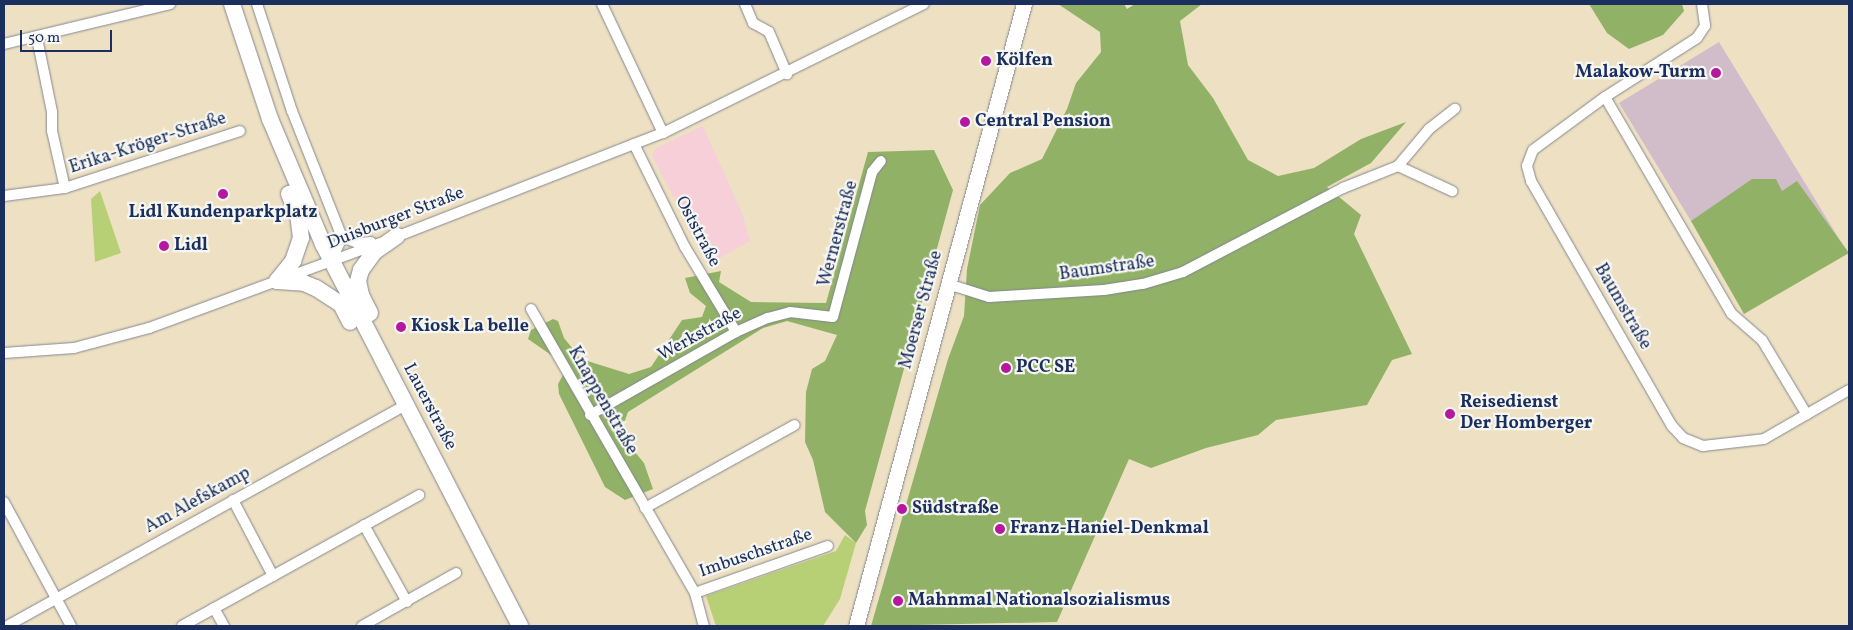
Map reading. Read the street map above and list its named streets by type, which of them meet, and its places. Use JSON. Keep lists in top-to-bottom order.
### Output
{
  "streets": {
    "main road": ["Moerser Straße", "Lauerstraße"],
    "street": [
      "Erika-Kröger-Straße",
      "Duisburger Straße",
      "Oststraße",
      "Wernerstraße",
      "Baumstraße",
      "Werkstraße",
      "Knappenstraße",
      "Am Alefskamp",
      "Imbuschstraße"
    ]
  },
  "crossings": [
    ["Duisburger Straße", "Oststraße"],
    ["Duisburger Straße", "Lauerstraße"],
    ["Oststraße", "Werkstraße"],
    ["Wernerstraße", "Werkstraße"],
    ["Baumstraße", "Moerser Straße"],
    ["Werkstraße", "Knappenstraße"],
    ["Knappenstraße", "Imbuschstraße"],
    ["Lauerstraße", "Am Alefskamp"]
  ],
  "places": [
    "Kölfen",
    "Malakow-Turm",
    "Central Pension",
    "Lidl Kundenparkplatz",
    "Lidl",
    "Kiosk La belle",
    "PCC SE",
    "Reisedienst Der Homberger",
    "Südstraße",
    "Franz-Haniel-Denkmal",
    "Mahnmal Nationalsozialismus"
  ],
  "scale_bar": "50 m"
}
